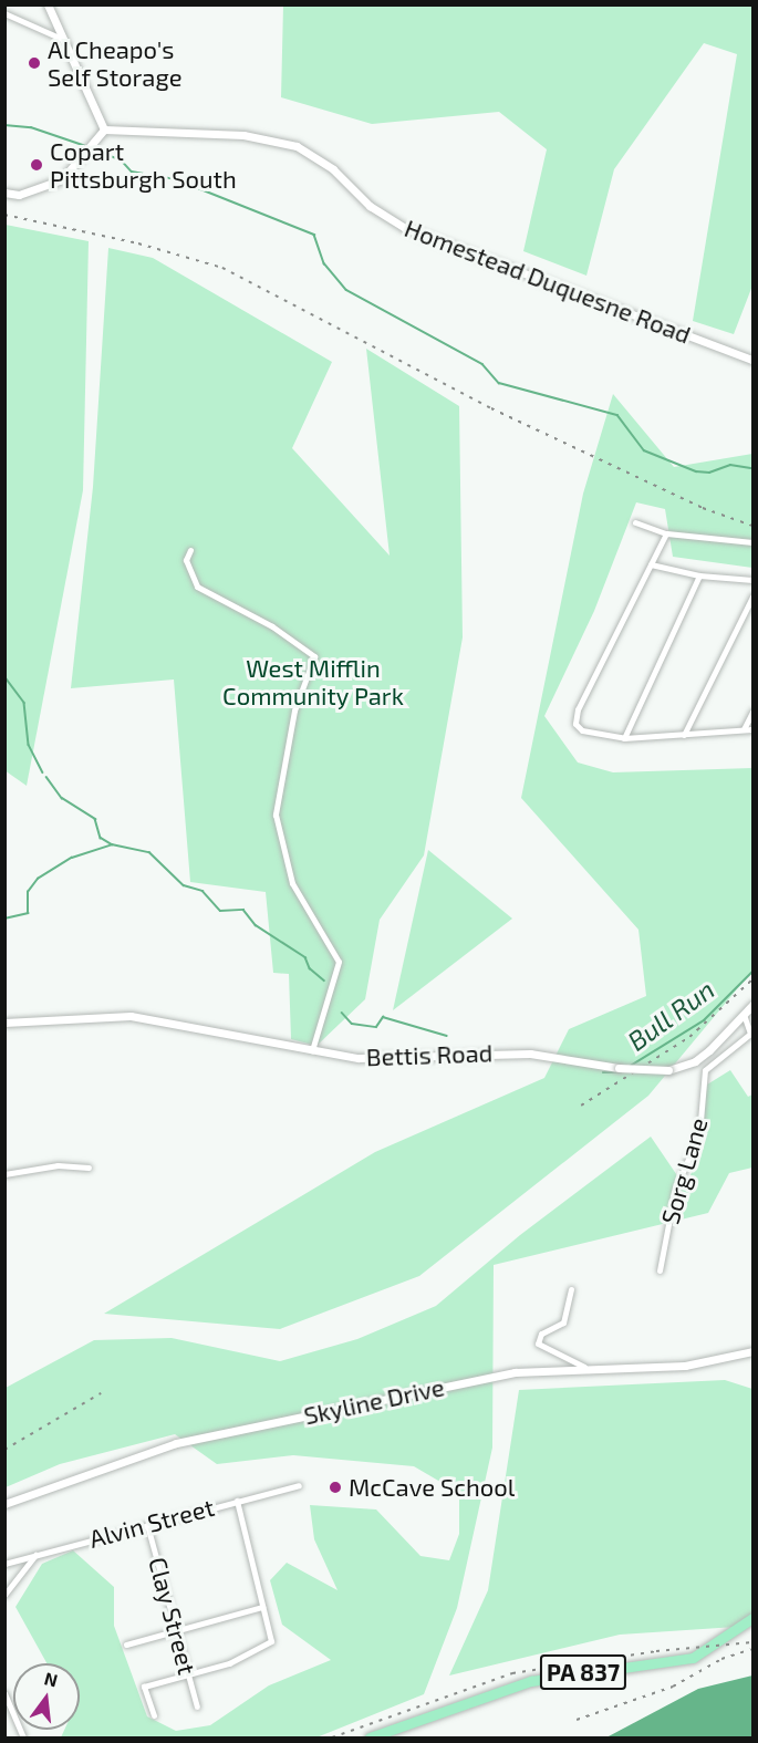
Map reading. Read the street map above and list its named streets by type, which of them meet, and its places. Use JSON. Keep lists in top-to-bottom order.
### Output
{
  "streets": {
    "main road": ["PA 837"],
    "street": [
      "Homestead Duquesne Road",
      "Bettis Road",
      "Sorg Lane",
      "Skyline Drive",
      "Alvin Street",
      "Clay Street"
    ]
  },
  "crossings": [
    ["Bettis Road", "Sorg Lane"],
    ["Alvin Street", "Clay Street"]
  ],
  "water": ["Bull Run"],
  "parks": ["West Mifflin Community Park"],
  "places": ["Al Cheapo's Self Storage", "Copart Pittsburgh South", "McCave School"],
  "north": "top"
}
